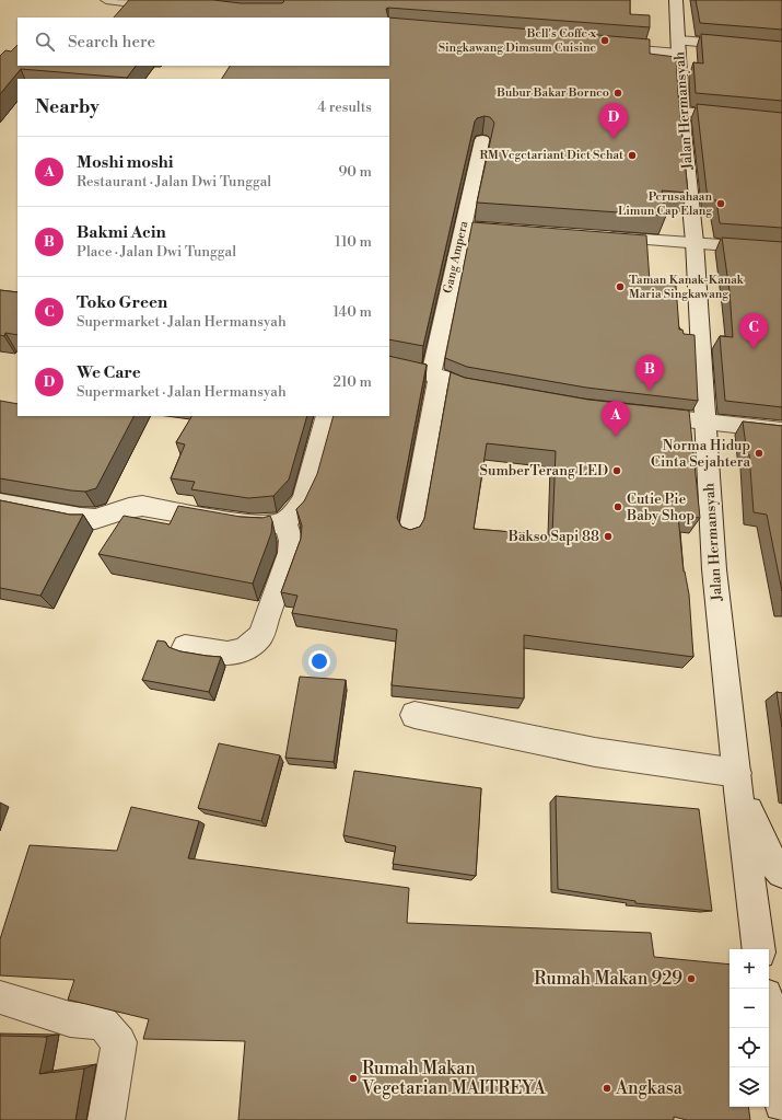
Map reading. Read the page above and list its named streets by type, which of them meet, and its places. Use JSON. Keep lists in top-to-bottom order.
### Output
{
  "streets": {
    "street": ["Jalan Hermansyah", "Gang Ampera"]
  },
  "places": [
    "Bell's Coffe x Singkawang Dimsum Cuisine",
    "Bubur Bakar Borneo",
    "RM Vegetariant Diet Sehat",
    "Perusahaan Limun Cap Elang",
    "Taman Kanak-Kanak Maria Singkawang",
    "Norma Hidup Cinta Sejahtera",
    "SumberTerang LED",
    "Cutie Pie Baby Shop",
    "Bakso Sapi 88",
    "Rumah Makan 929",
    "Rumah Makan Vegetarian MAITREYA",
    "Angkasa"
  ],
  "page": {
    "search": "Search here",
    "heading": ["Nearby", "4 results"],
    "pins": [
      "D",
      "C",
      "B",
      "A"
    ],
    "list": [
      {
        "mark": "A",
        "name": "Moshi moshi",
        "note": "Restaurant · Jalan Dwi Tunggal",
        "value": "90 m"
      },
      {
        "mark": "B",
        "name": "Bakmi Acin",
        "note": "Place · Jalan Dwi Tunggal",
        "value": "110 m"
      },
      {
        "mark": "C",
        "name": "Toko Green",
        "note": "Supermarket · Jalan Hermansyah",
        "value": "140 m"
      },
      {
        "mark": "D",
        "name": "We Care",
        "note": "Supermarket · Jalan Hermansyah",
        "value": "210 m"
      }
    ],
    "map_buttons": ["+", "−"]
  }
}
